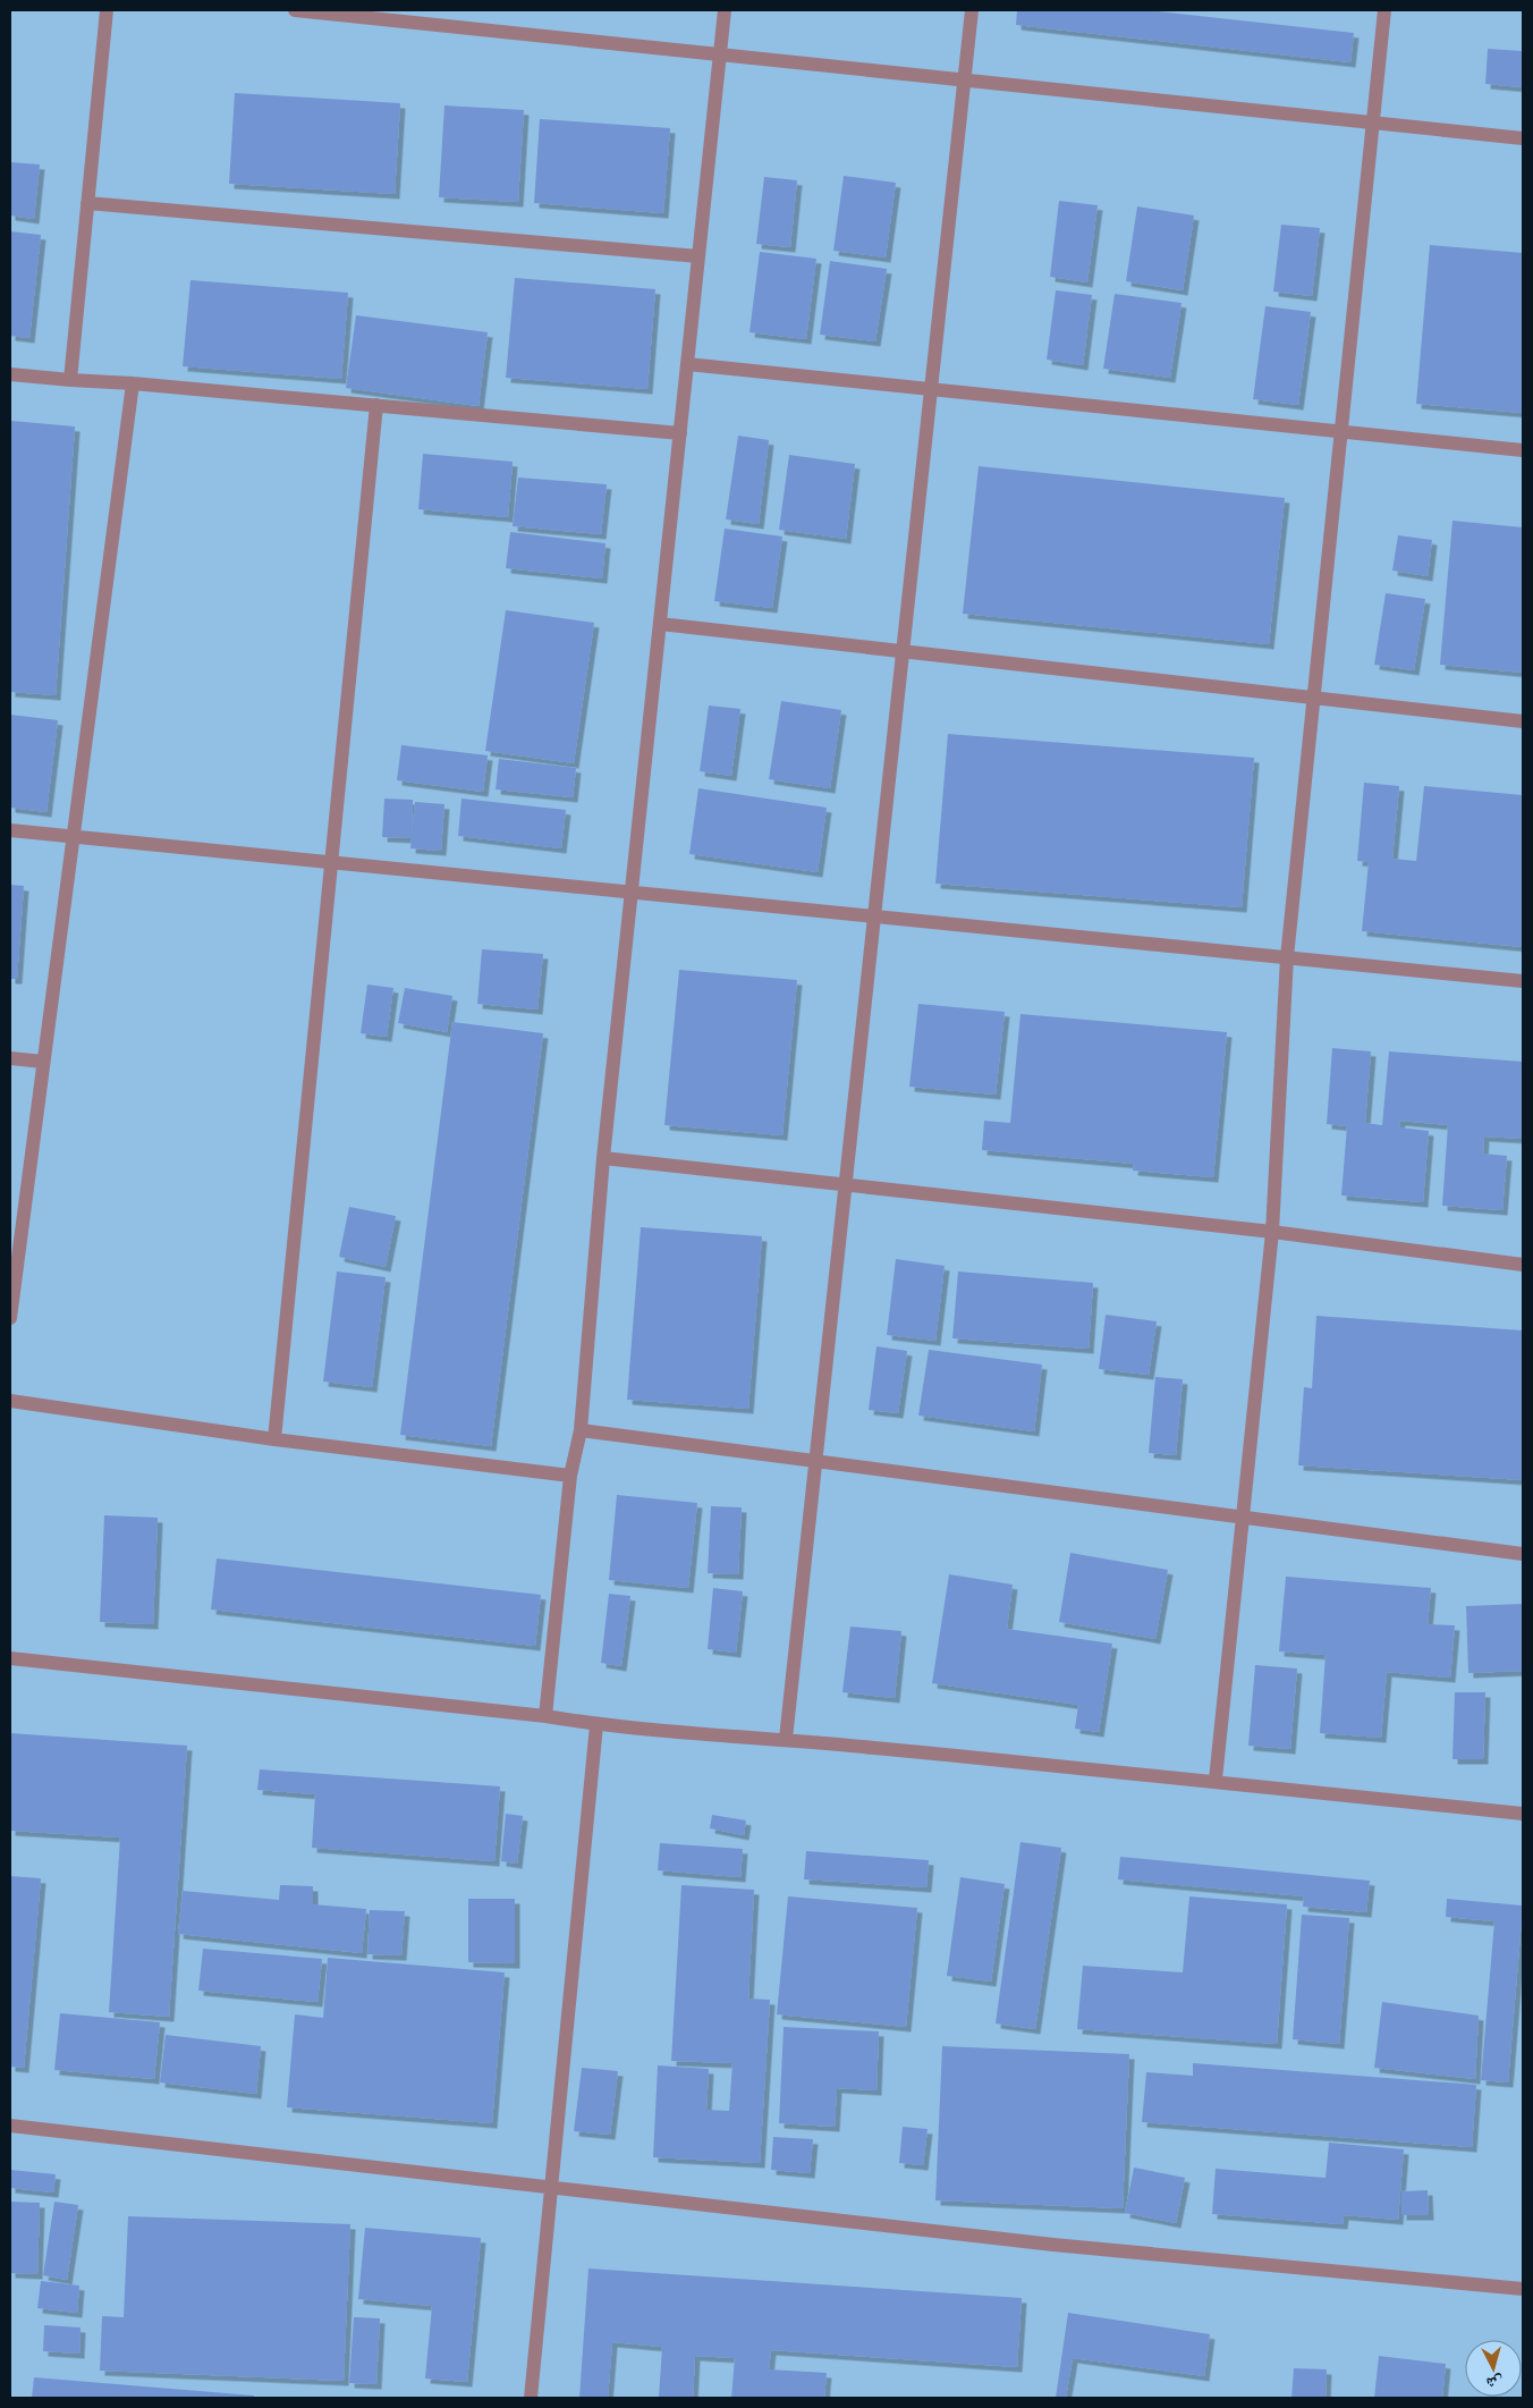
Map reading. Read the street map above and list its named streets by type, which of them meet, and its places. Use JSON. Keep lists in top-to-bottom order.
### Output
{
  "north": "bottom"
}
